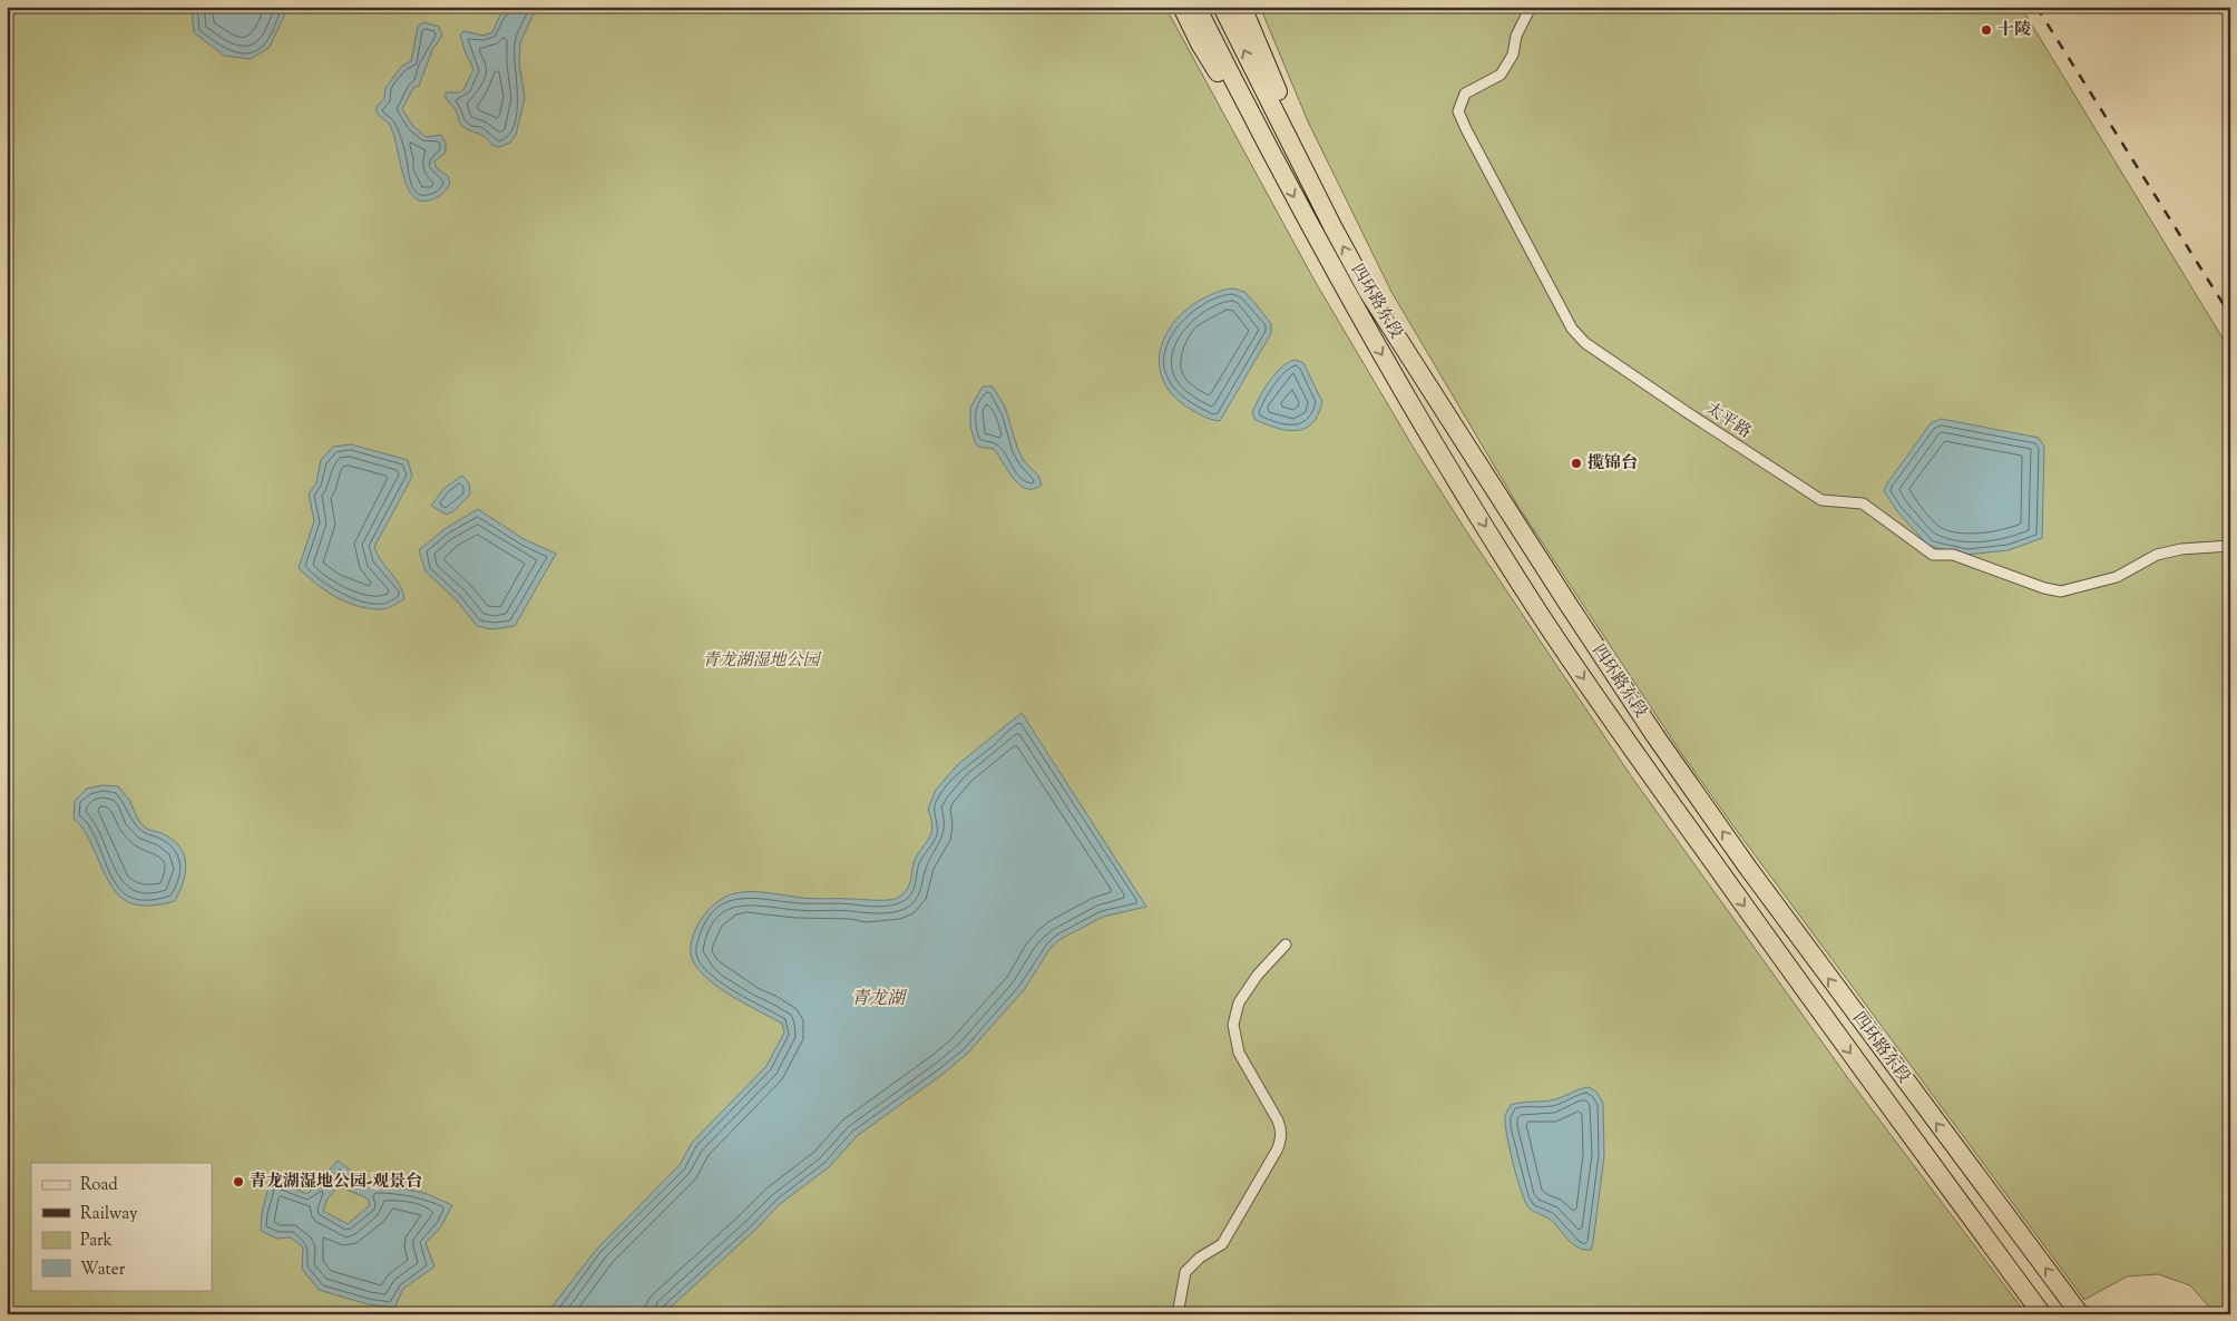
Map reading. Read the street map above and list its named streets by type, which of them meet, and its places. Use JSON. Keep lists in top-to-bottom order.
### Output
{
  "streets": {
    "highway": ["四环路东段"],
    "street": ["太平路"]
  },
  "water": ["青龙湖"],
  "parks": ["青龙湖湿地公园"],
  "places": ["十陵", "揽锦台", "青龙湖湿地公园-观景台"],
  "legend": [
    "Road",
    "Railway",
    "Park",
    "Water"
  ]
}
